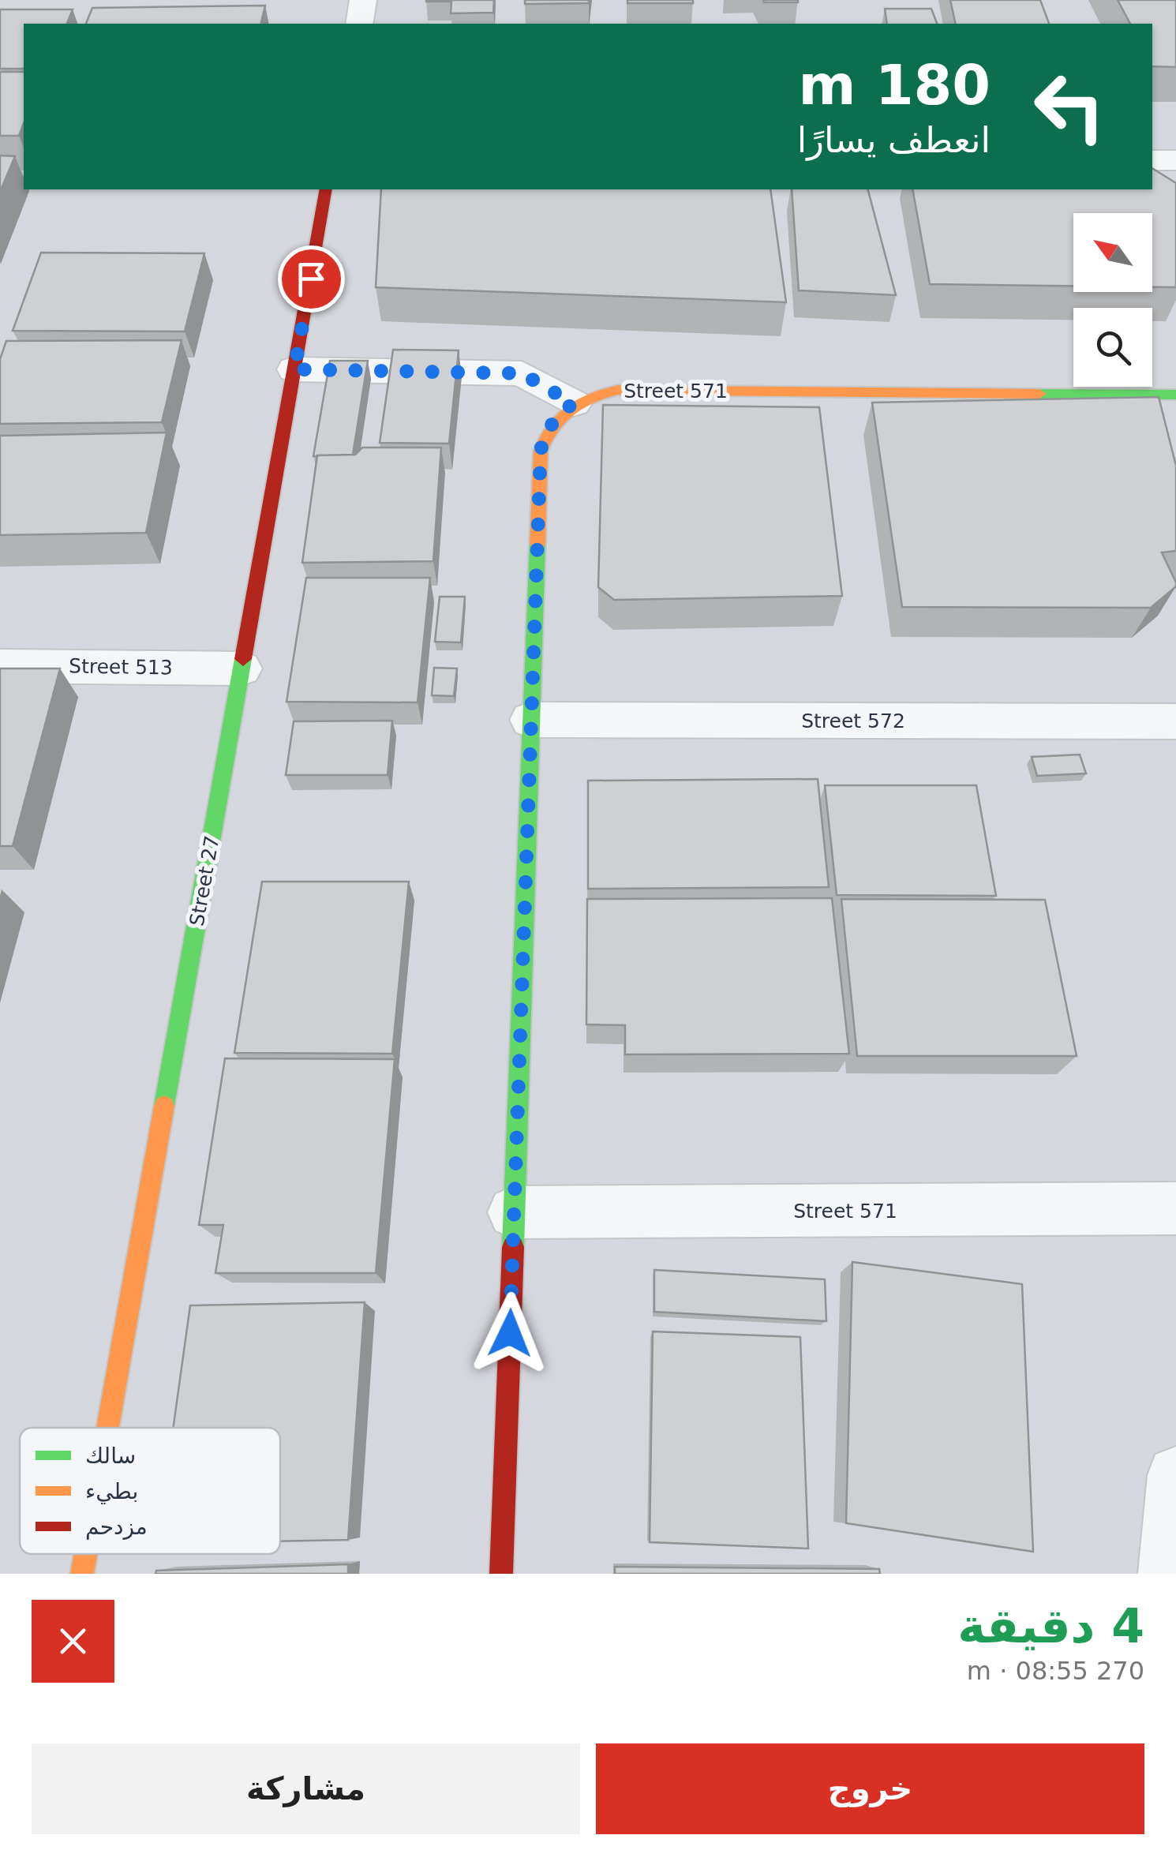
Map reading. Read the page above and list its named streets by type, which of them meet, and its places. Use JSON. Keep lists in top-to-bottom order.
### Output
{
  "streets": {
    "street": [
      "Street 571",
      "Street 513",
      "Street 572",
      "Street 27"
    ]
  },
  "crossings": [
    ["Street 571", "Street 572"],
    ["Street 513", "Street 27"]
  ],
  "legend": ["سالك", "بطيء", "مزدحم"],
  "north": "top left",
  "page": {
    "turn": ["180 m", "انعطف يسارًا"],
    "heading": ["4 دقيقة", "270 m · 08:55"],
    "buttons": ["خروج", "مشاركة"]
  }
}
